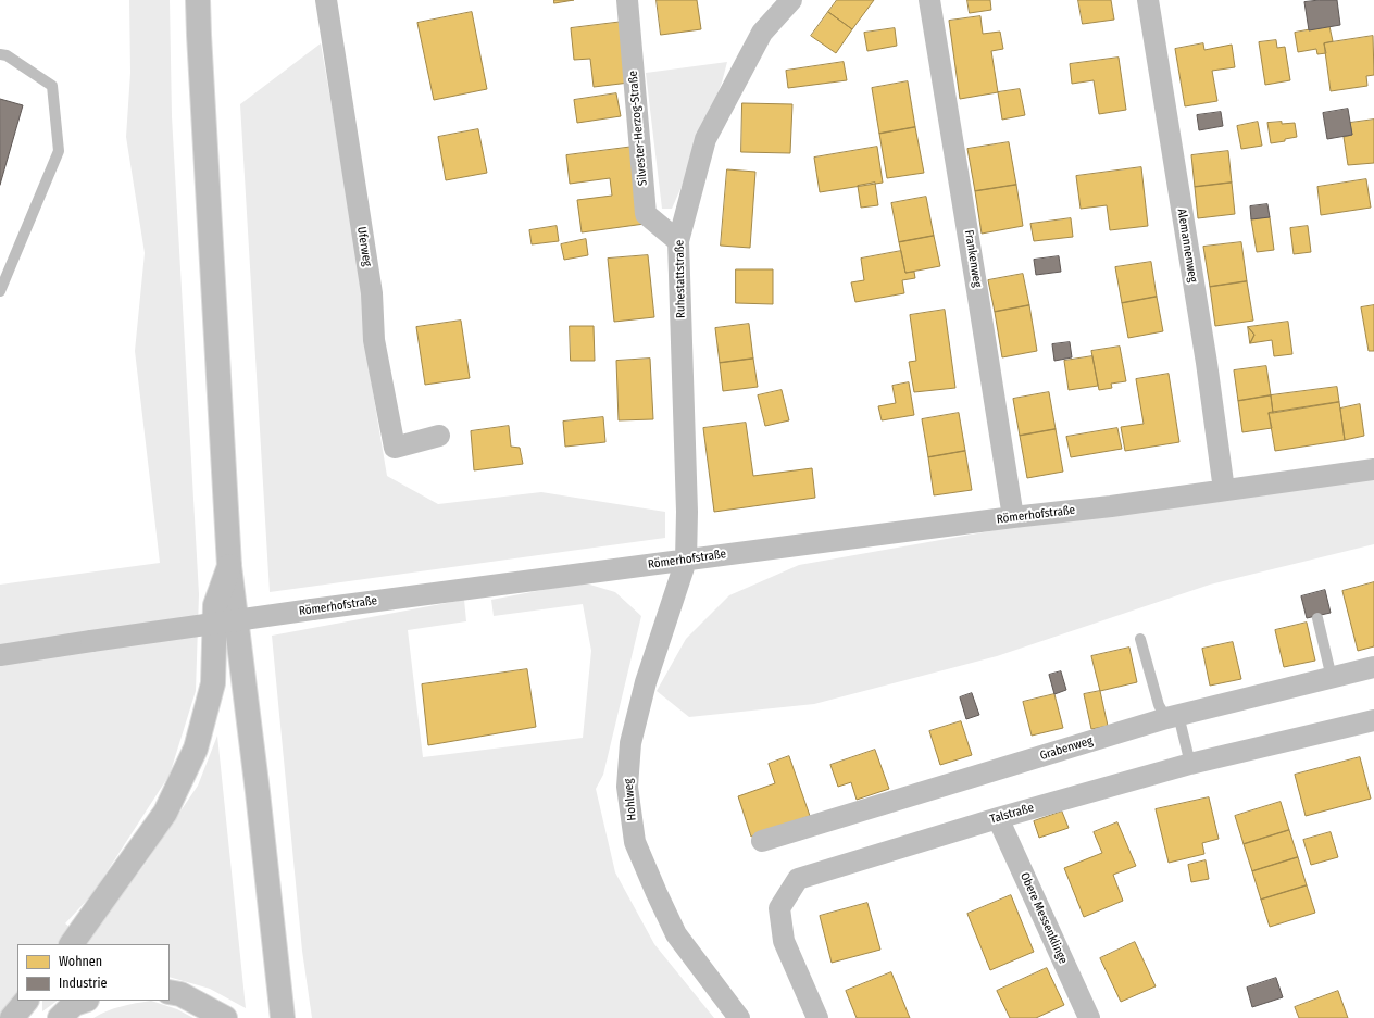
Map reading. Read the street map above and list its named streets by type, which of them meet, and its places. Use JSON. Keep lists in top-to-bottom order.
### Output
{
  "streets": {
    "street": [
      "Silvester-Herzog-Straße",
      "Alemannenweg",
      "Uferweg",
      "Frankenweg",
      "Ruhestattstraße",
      "Römerhofstraße",
      "Grabenweg",
      "Hohlweg",
      "Talstraße",
      "Obere Messenklinge"
    ]
  },
  "crossings": [
    ["Silvester-Herzog-Straße", "Ruhestattstraße"],
    ["Alemannenweg", "Römerhofstraße"],
    ["Frankenweg", "Römerhofstraße"],
    ["Ruhestattstraße", "Römerhofstraße"],
    ["Ruhestattstraße", "Hohlweg"],
    ["Römerhofstraße", "Hohlweg"],
    ["Talstraße", "Obere Messenklinge"]
  ],
  "legend": ["Wohnen", "Industrie"]
}
